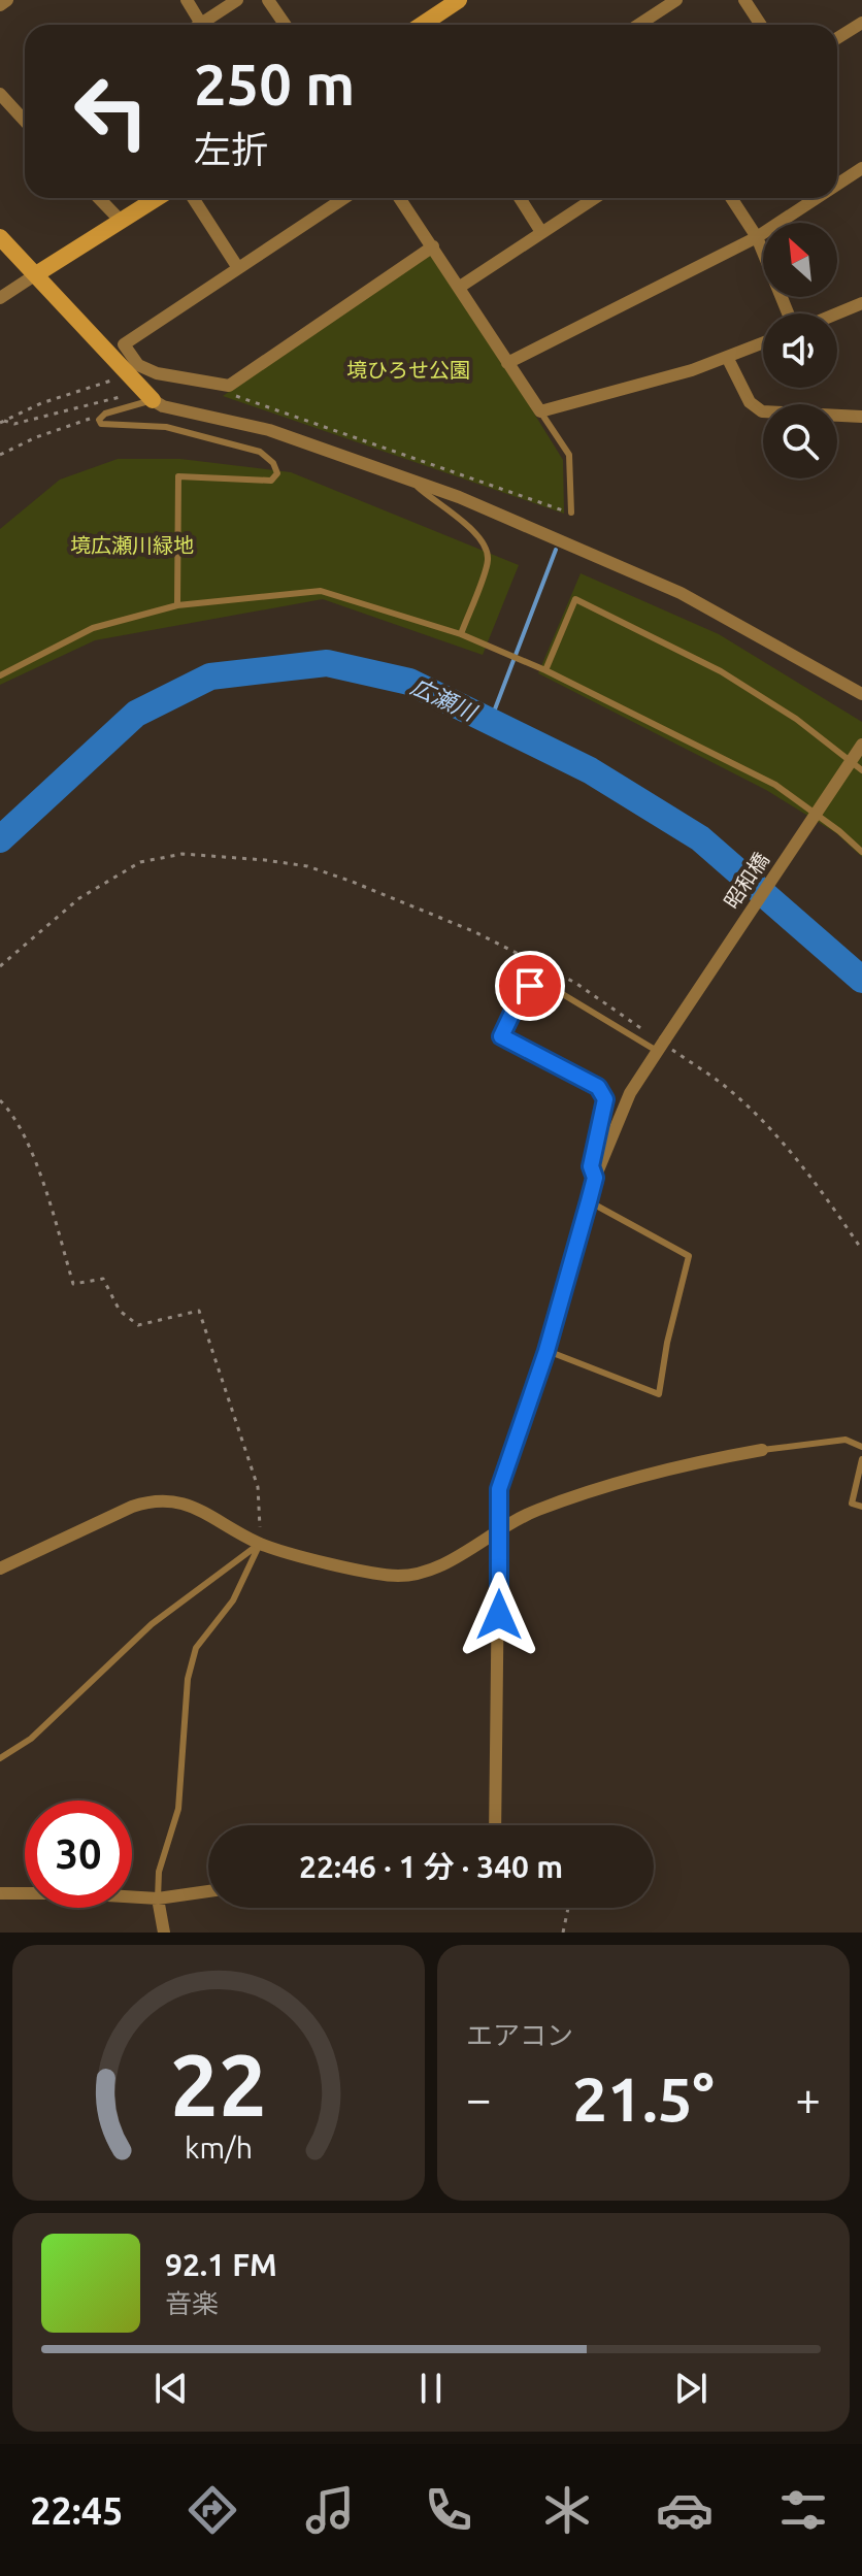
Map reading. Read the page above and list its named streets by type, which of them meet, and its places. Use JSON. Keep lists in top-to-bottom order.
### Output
{
  "streets": {
    "street": ["昭和橋"]
  },
  "water": ["広瀬川"],
  "parks": ["境ひろせ公園", "境広瀬川緑地"],
  "north": "top left",
  "page": {
    "turn": ["250 m", "左折"],
    "limit": "30",
    "trip": "22:46 · 1 分 · 340 m",
    "tile": "エアコン",
    "heat": ["−", "21.5°", "+"],
    "song": ["92.1 FM", "音楽"],
    "tabs": "22:45",
    "gauge": ["22", "km/h"]
  }
}
